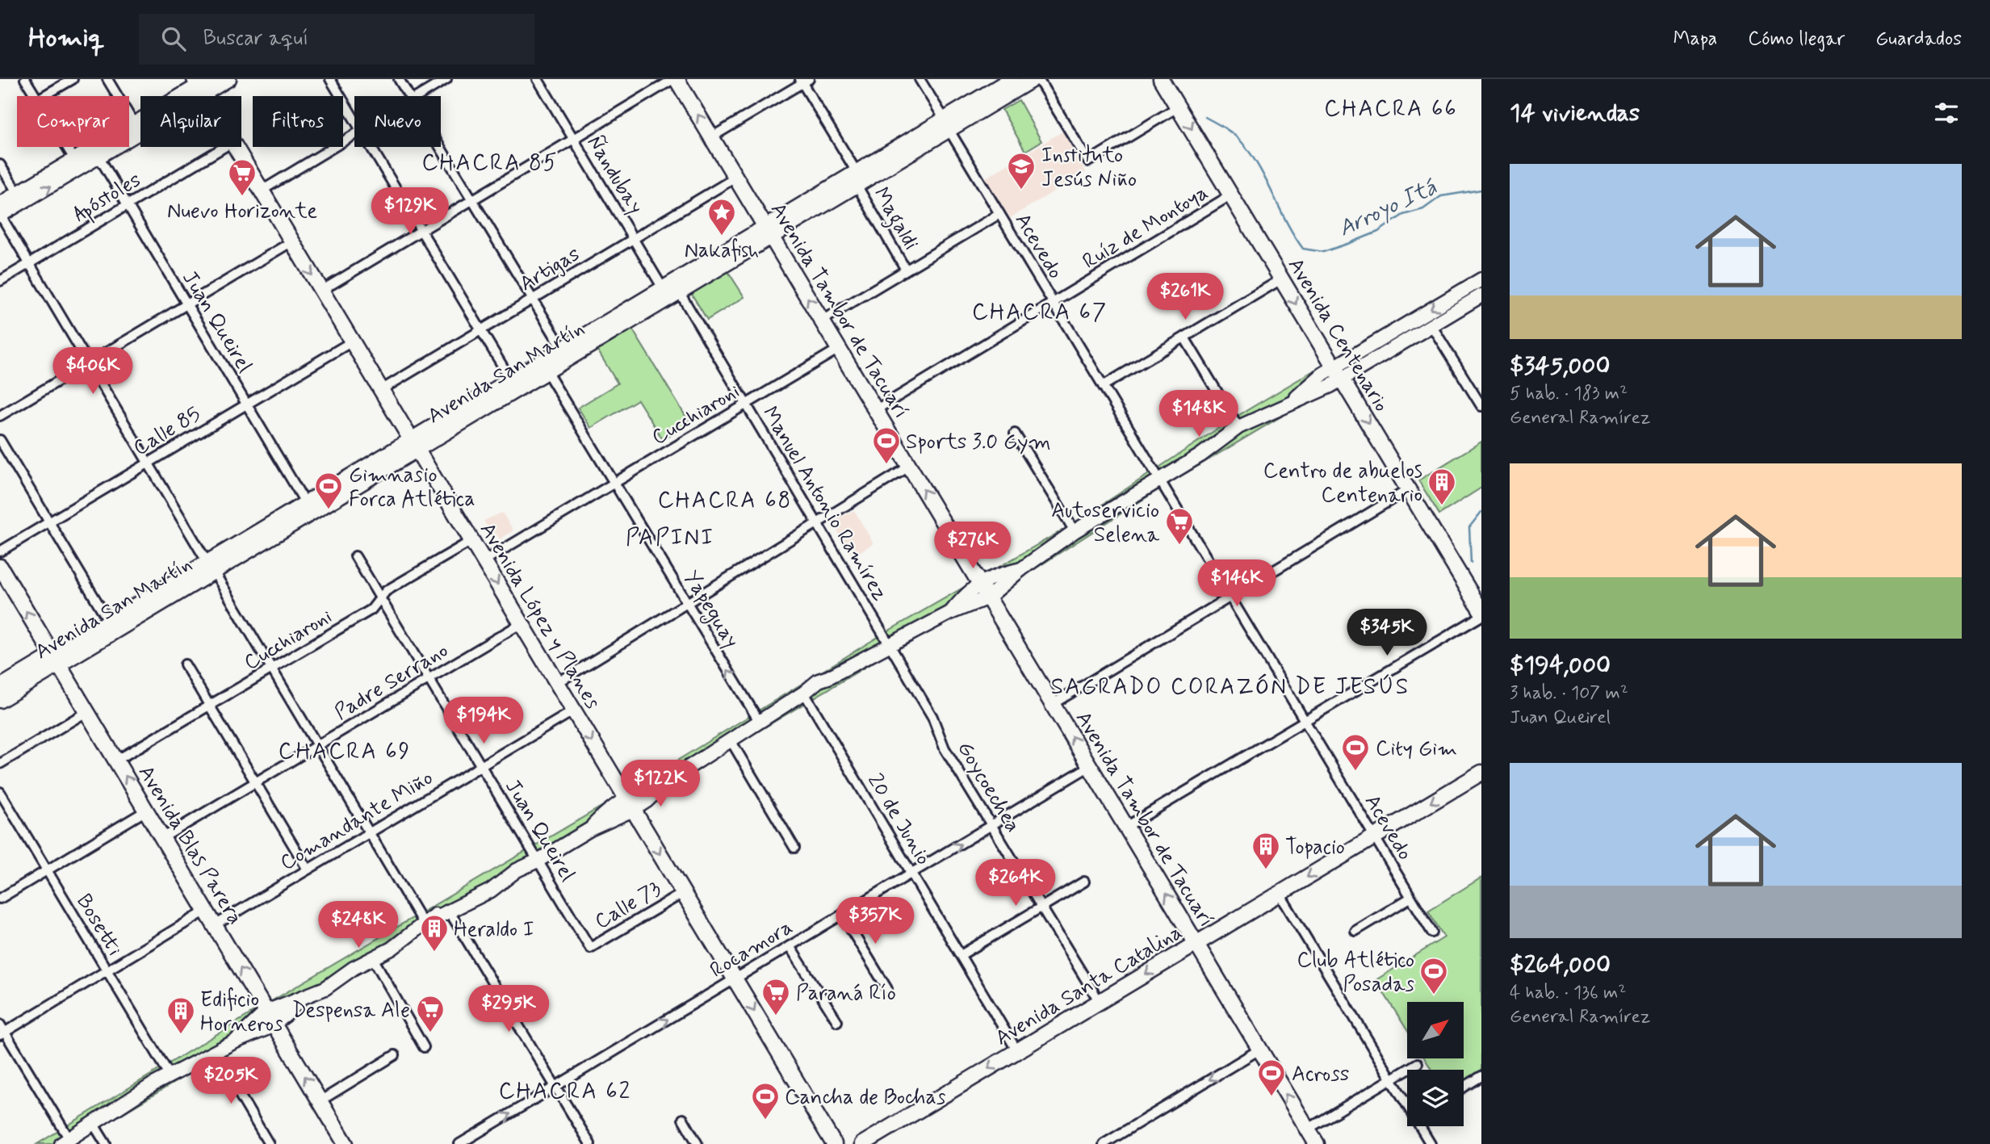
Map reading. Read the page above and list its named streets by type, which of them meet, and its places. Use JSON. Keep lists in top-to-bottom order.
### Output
{
  "streets": {
    "main road": [
      "Avenida Tambor de Tacuarí",
      "Avenida Centenario",
      "Avenida San Martín",
      "Avenida López y Planes",
      "Avenida Blas Parera",
      "Avenida Santa Catalina"
    ],
    "street": [
      "Ñandubay",
      "Apóstoles",
      "Magaldi",
      "Ruíz de Montoya",
      "Acevedo",
      "Artigas",
      "Juan Queirel",
      "Cucchiaroni",
      "Calle 85",
      "Manuel Antonio Ramírez",
      "Yapeguay",
      "Padre Serrano",
      "Goycoechea",
      "20 de Junio",
      "Comandante Miño",
      "Calle 73",
      "Bosetti",
      "Rocamora"
    ]
  },
  "crossings": [
    ["Ñandubay", "Artigas"],
    ["Ñandubay", "Avenida San Martín"],
    ["Apóstoles", "Juan Queirel"],
    ["Magaldi", "Avenida San Martín"],
    ["Ruíz de Montoya", "Acevedo"],
    ["Ruíz de Montoya", "Avenida Tambor de Tacuarí"],
    ["Ruíz de Montoya", "Avenida Centenario"],
    ["Acevedo", "Avenida San Martín"],
    ["Acevedo", "Avenida Santa Catalina"],
    ["Artigas", "Avenida Tambor de Tacuarí"],
    ["Artigas", "Avenida López y Planes"],
    ["Avenida Tambor de Tacuarí", "Avenida San Martín"],
    ["Avenida Tambor de Tacuarí", "Cucchiaroni"],
    ["Avenida Tambor de Tacuarí", "Rocamora"],
    ["Avenida Tambor de Tacuarí", "Avenida Santa Catalina"],
    ["Juan Queirel", "Avenida San Martín"],
    ["Juan Queirel", "Cucchiaroni"],
    ["Juan Queirel", "Calle 85"],
    ["Juan Queirel", "Padre Serrano"],
    ["Juan Queirel", "Comandante Miño"],
    ["Juan Queirel", "Calle 73"],
    ["Avenida San Martín", "Manuel Antonio Ramírez"],
    ["Avenida San Martín", "Yapeguay"],
    ["Avenida San Martín", "Avenida López y Planes"],
    ["Avenida San Martín", "Avenida Blas Parera"],
    ["Cucchiaroni", "Manuel Antonio Ramírez"],
    ["Cucchiaroni", "Yapeguay"],
    ["Cucchiaroni", "Avenida López y Planes"],
    ["Cucchiaroni", "Avenida Blas Parera"],
    ["Calle 85", "Avenida López y Planes"],
    ["Manuel Antonio Ramírez", "Goycoechea"],
    ["Avenida López y Planes", "Padre Serrano"],
    ["Avenida López y Planes", "Comandante Miño"],
    ["Avenida López y Planes", "Calle 73"],
    ["Avenida López y Planes", "Rocamora"],
    ["Padre Serrano", "Avenida Blas Parera"],
    ["Goycoechea", "Rocamora"],
    ["Goycoechea", "Avenida Santa Catalina"],
    ["20 de Junio", "Rocamora"],
    ["20 de Junio", "Avenida Santa Catalina"],
    ["Comandante Miño", "Avenida Blas Parera"]
  ],
  "one_way": [
    "Avenida Tambor de Tacuarí",
    "Avenida Centenario",
    "Avenida López y Planes",
    "Avenida Blas Parera",
    "Rocamora",
    "Avenida Santa Catalina"
  ],
  "districts": [
    "CHACRA 66",
    "CHACRA 85",
    "CHACRA 67",
    "CHACRA 68",
    "PAPINI",
    "SAGRADO CORAZÓN DE JESÚS",
    "CHACRA 69",
    "CHACRA 62"
  ],
  "water": ["Arroyo Itá"],
  "places": {
    "school or university": ["Instituto Jesús Niño"],
    "supermarket": [
      "Nuevo Horizonte",
      "Autoservicio Selena",
      "Paraná Río",
      "Despensa Ale"
    ],
    "place": ["Nakafish"],
    "sports": [
      "Sports 3.0 Gym",
      "Gimnasio Forca Atlética",
      "City Gim",
      "Club Atlético Posadas",
      "Across",
      "Cancha de Bochas"
    ],
    "building": [
      "Centro de abuelos Centenario",
      "Topacio",
      "Heraldo I",
      "Edificio Horneros"
    ]
  },
  "north": "top right",
  "page": {
    "header": "Homiq",
    "search": "Buscar aquí",
    "nav": ["Mapa", "Cómo llegar", "Guardados"],
    "heading": "14 viviendas",
    "chip": [
      "Comprar",
      "Alquilar",
      "Filtros",
      "Nuevo"
    ],
    "list": [
      {
        "name": "$345,000",
        "note": "5 hab. · 183 m² · General Ramírez"
      },
      {
        "name": "$194,000",
        "note": "3 hab. · 107 m² · Juan Queirel"
      },
      {
        "name": "$264,000",
        "note": "4 hab. · 136 m² · General Ramírez"
      }
    ],
    "price": [
      "$129K",
      "$261K",
      "$406K",
      "$148K",
      "$276K",
      "$146K",
      "$345K",
      "$194K",
      "$122K",
      "$264K",
      "$357K",
      "$248K",
      "$295K",
      "$205K"
    ]
  }
}
